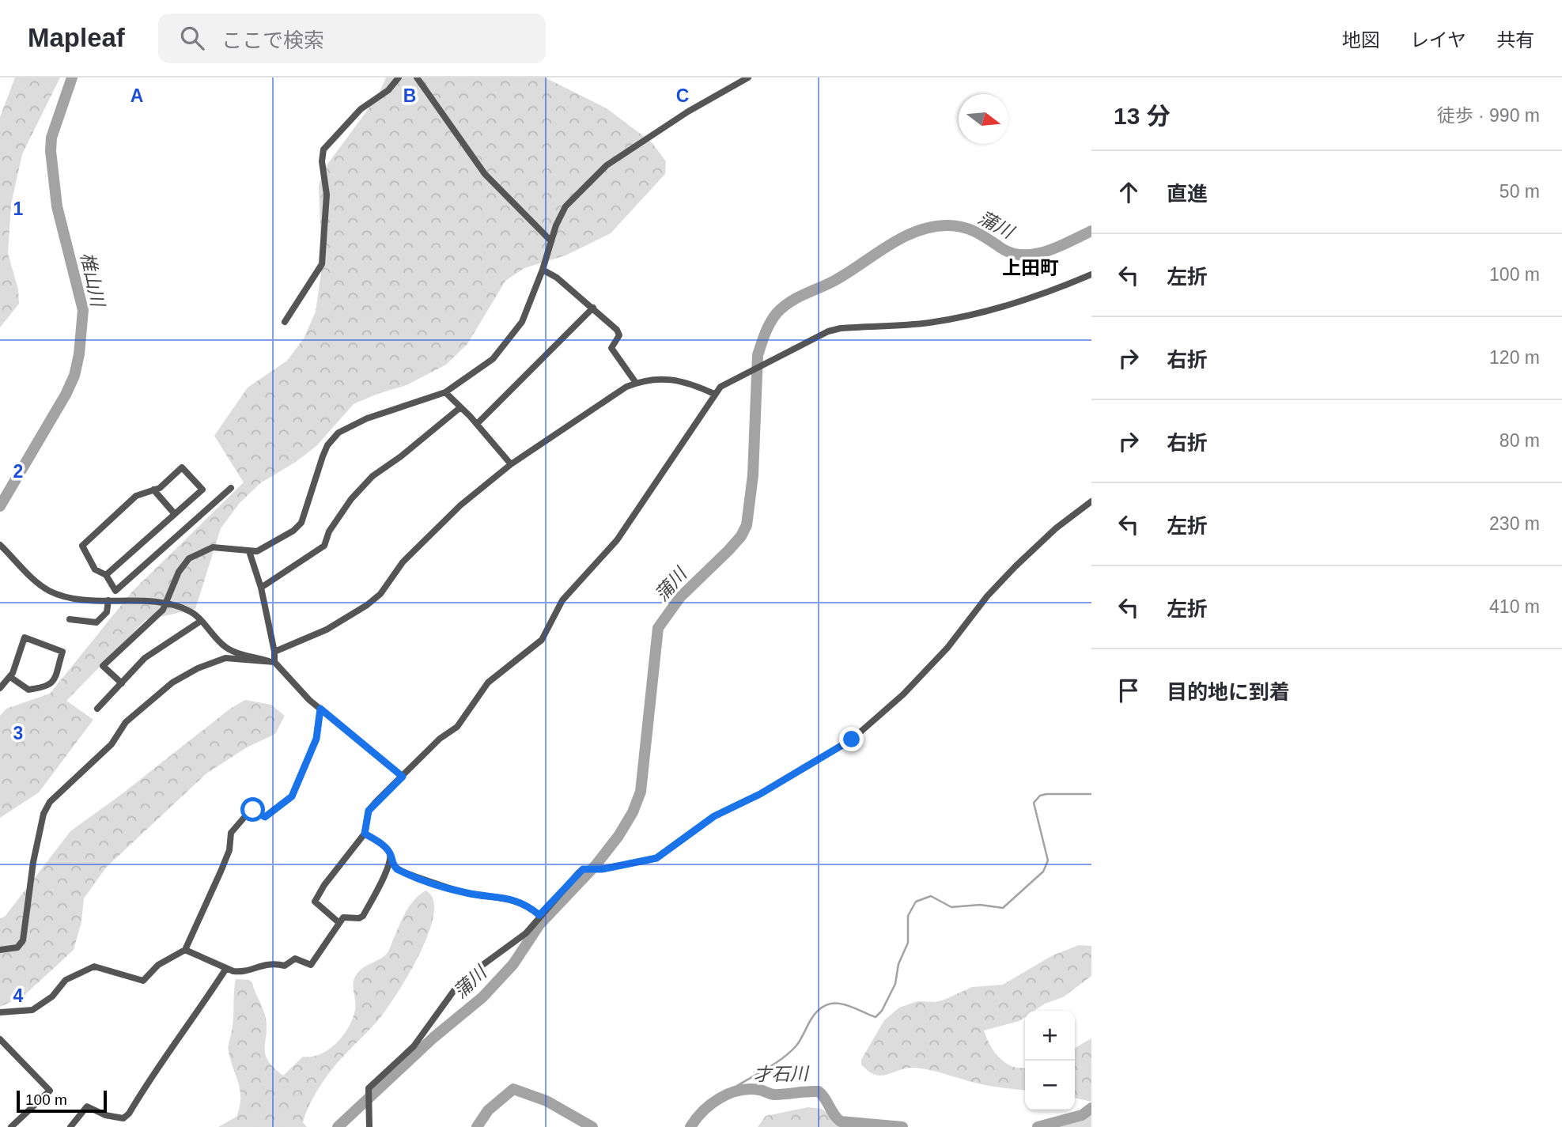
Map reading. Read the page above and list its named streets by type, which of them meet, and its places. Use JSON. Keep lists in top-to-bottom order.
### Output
{
  "districts": ["上田町"],
  "water": ["蒲川", "椎山川", "才石川"],
  "scale_bar": "100 m",
  "north": "right",
  "page": {
    "header": "Mapleaf",
    "search": "ここで検索",
    "nav": ["地図", "レイヤ", "共有"],
    "heading": ["13 分", "徒歩 · 990 m"],
    "list": [
      ["直進", "50 m"],
      ["左折", "100 m"],
      ["右折", "120 m"],
      ["右折", "80 m"],
      ["左折", "230 m"],
      ["左折", "410 m"],
      "目的地に到着"
    ],
    "map_buttons": ["+", "−"],
    "scale": "100 m"
  },
  "grid": {
    "columns": ["A", "B", "C"],
    "rows": [
      "1",
      "2",
      "3",
      "4"
    ]
  }
}
